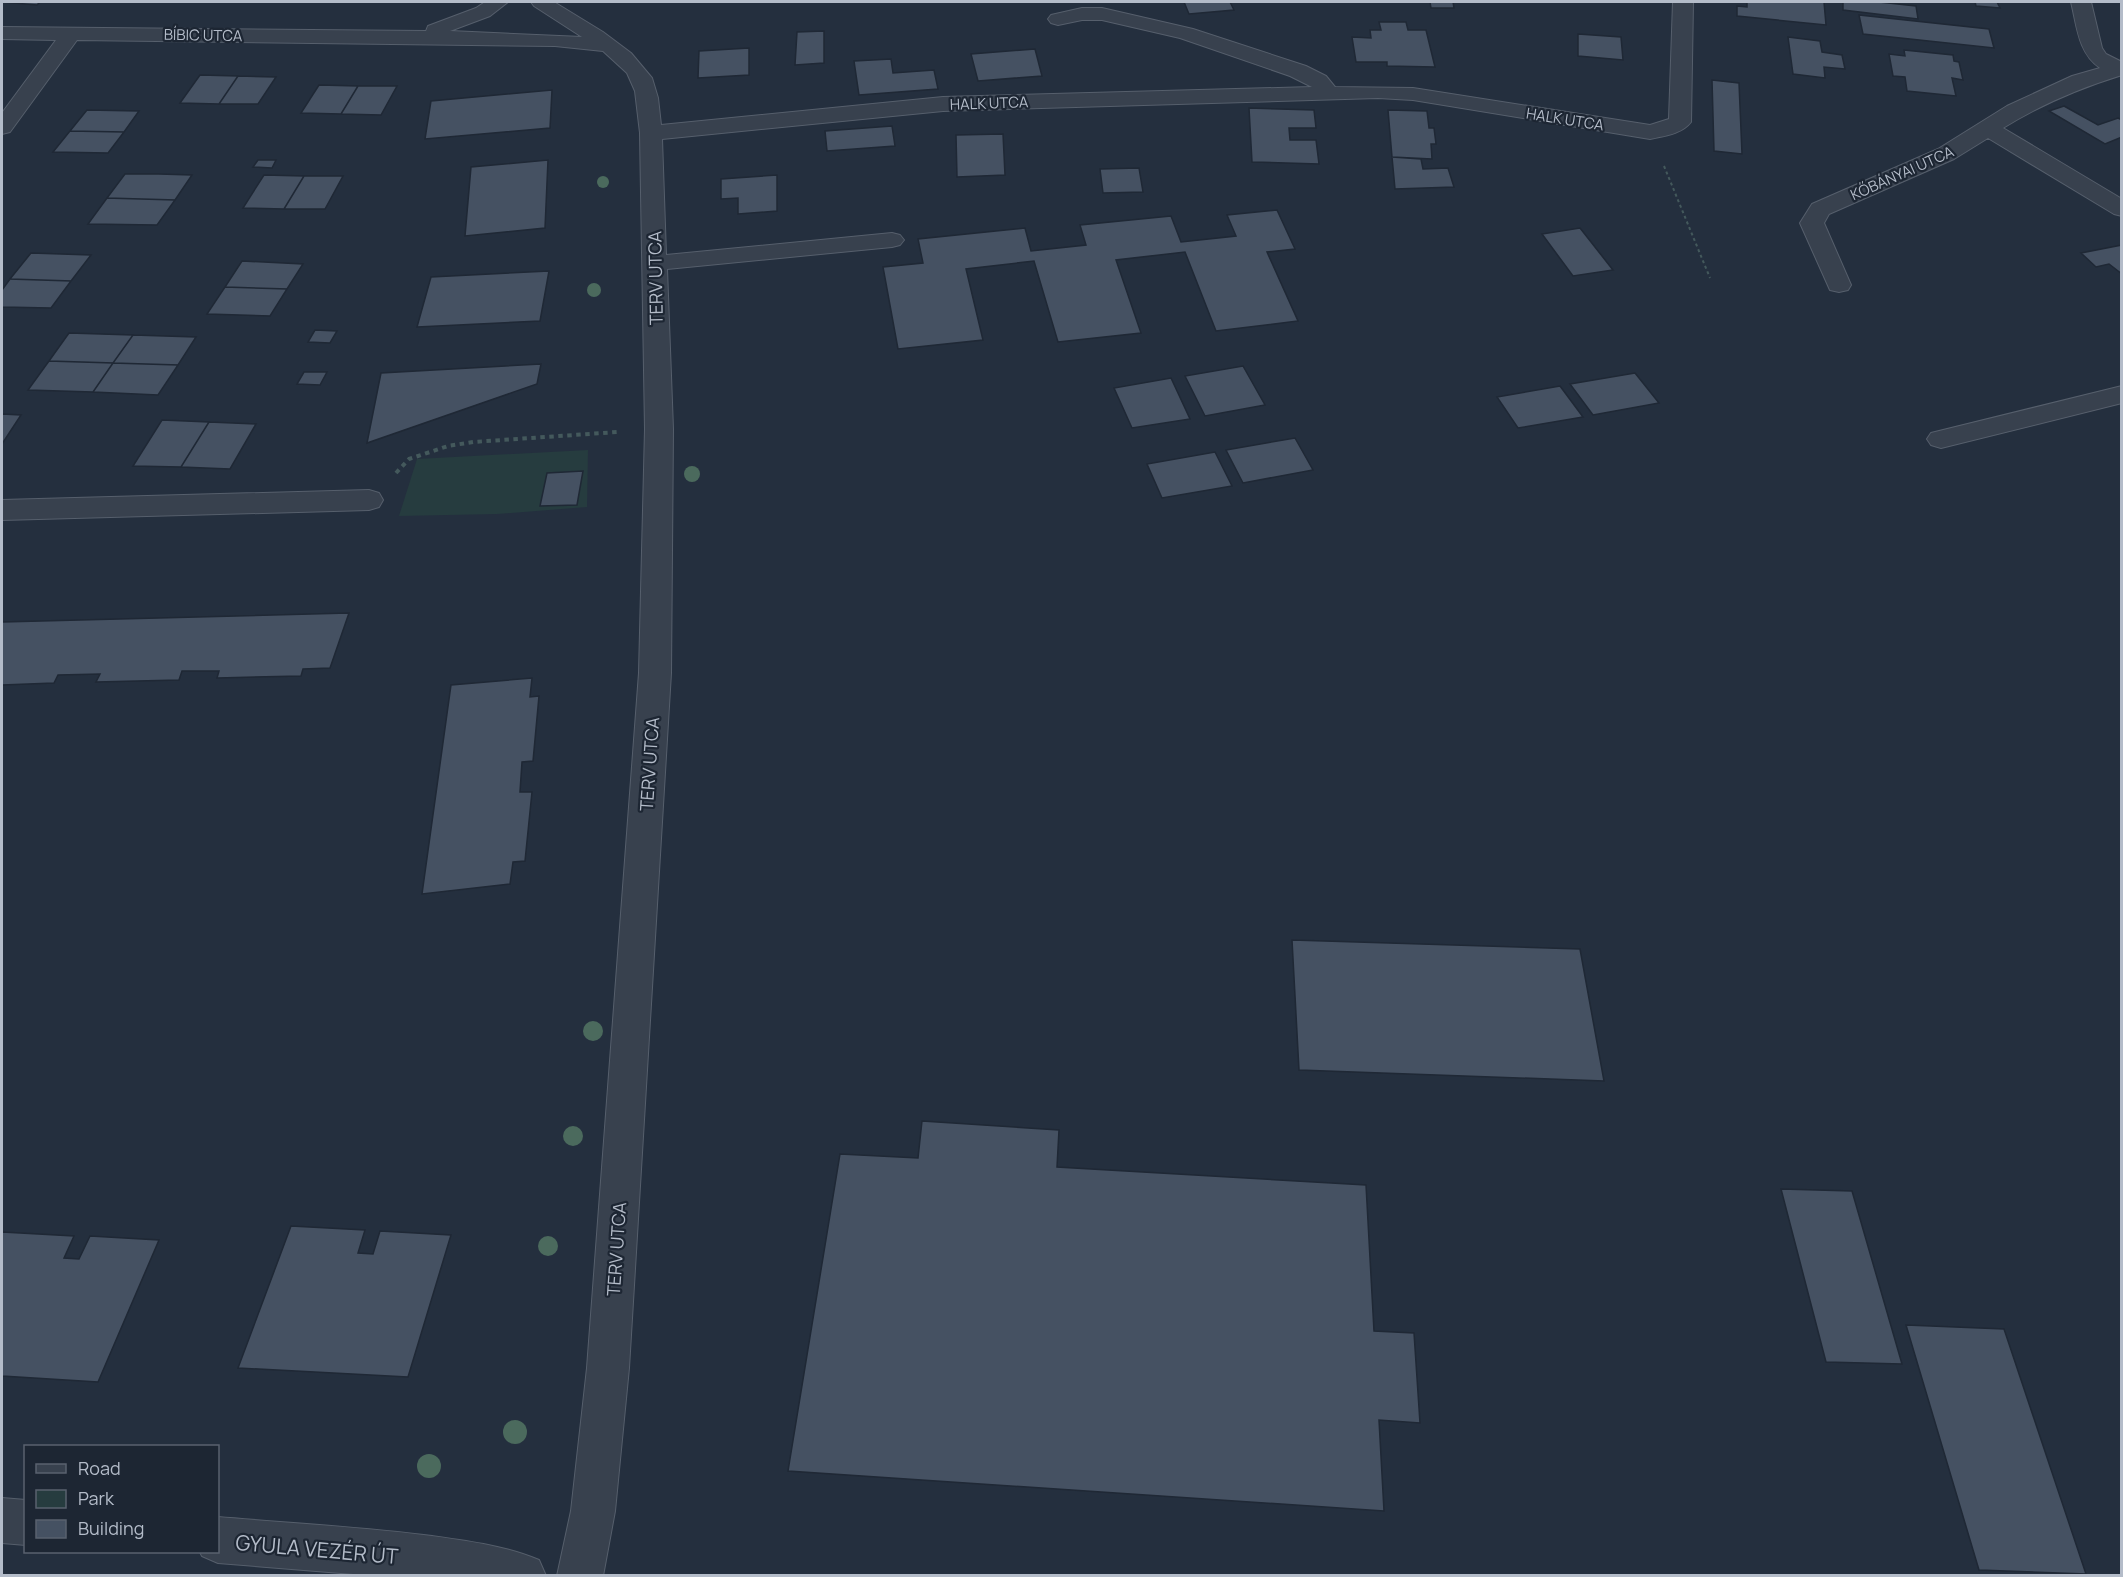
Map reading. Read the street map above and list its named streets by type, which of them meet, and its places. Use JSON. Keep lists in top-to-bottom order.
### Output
{
  "streets": {
    "street": [
      "BÍBIC UTCA",
      "HALK UTCA",
      "KŐBÁNYAI UTCA",
      "TERV UTCA",
      "GYULA VEZÉR ÚT"
    ]
  },
  "crossings": [
    ["BÍBIC UTCA", "TERV UTCA"],
    ["HALK UTCA", "TERV UTCA"]
  ],
  "legend": ["Road", "Park", "Building"]
}
